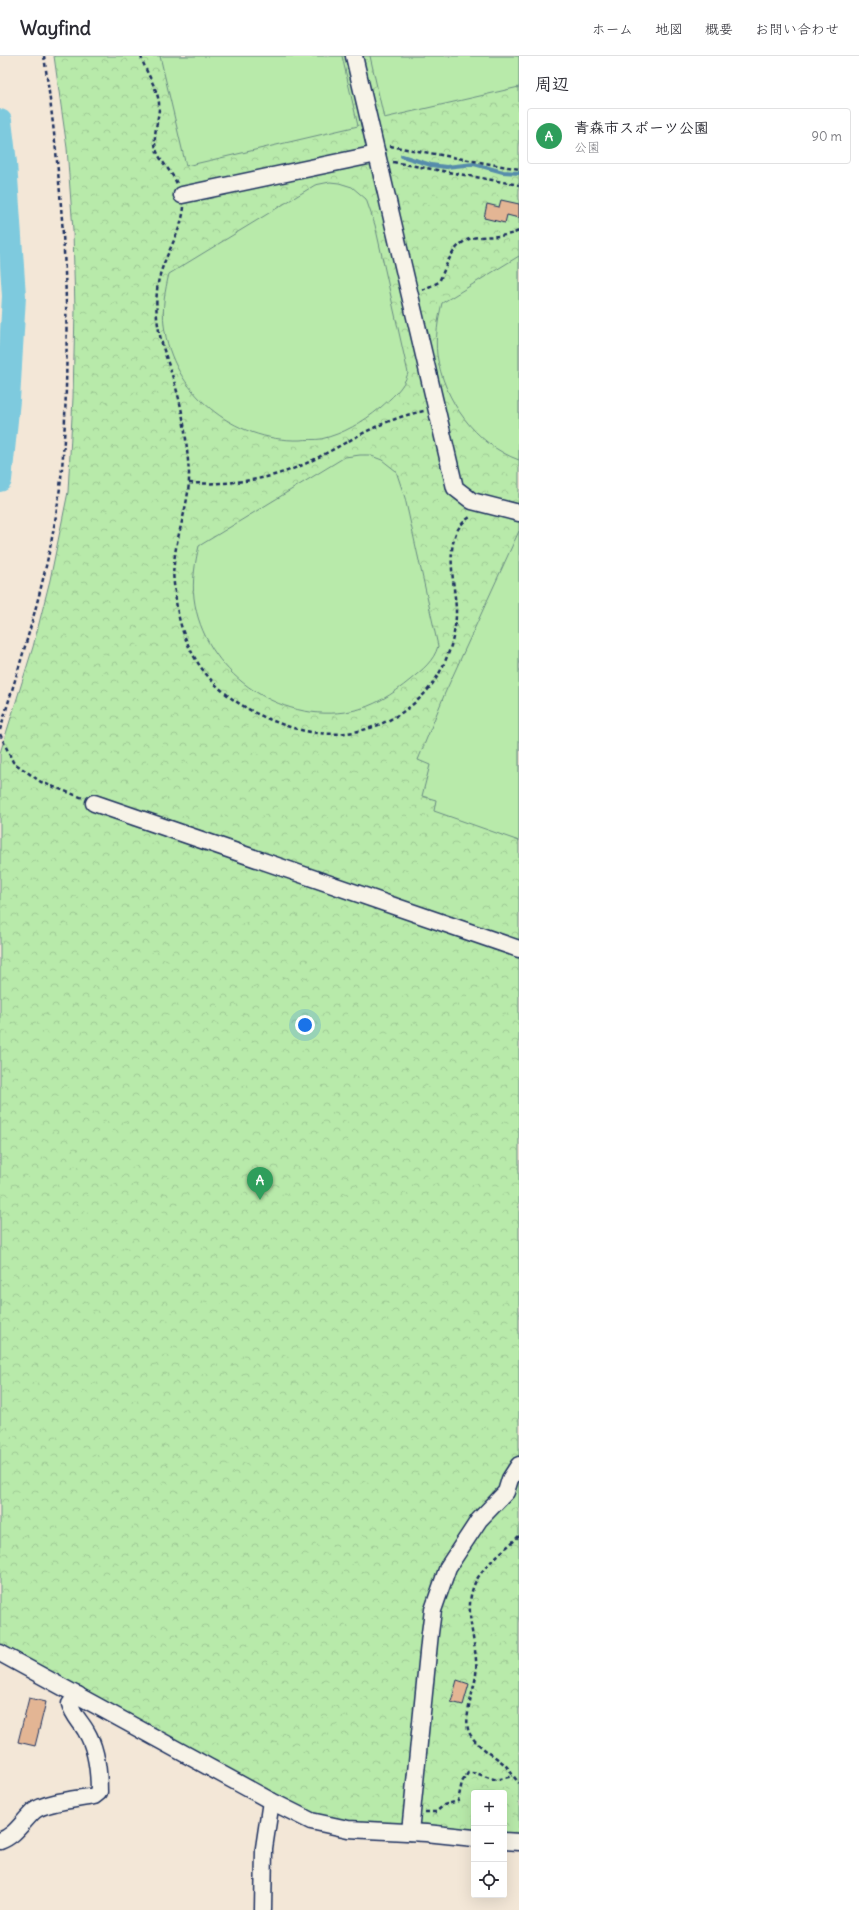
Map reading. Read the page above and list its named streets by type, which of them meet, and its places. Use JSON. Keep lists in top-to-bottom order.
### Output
{
  "page": {
    "header": "Wayfind",
    "nav": [
      "ホーム",
      "地図",
      "概要",
      "お問い合わせ"
    ],
    "heading": "周辺",
    "list": [
      {
        "mark": "A",
        "name": "青森市スポーツ公園",
        "note": "公園",
        "value": "90 m"
      }
    ],
    "pins": "A",
    "map_buttons": ["+", "−"]
  }
}
